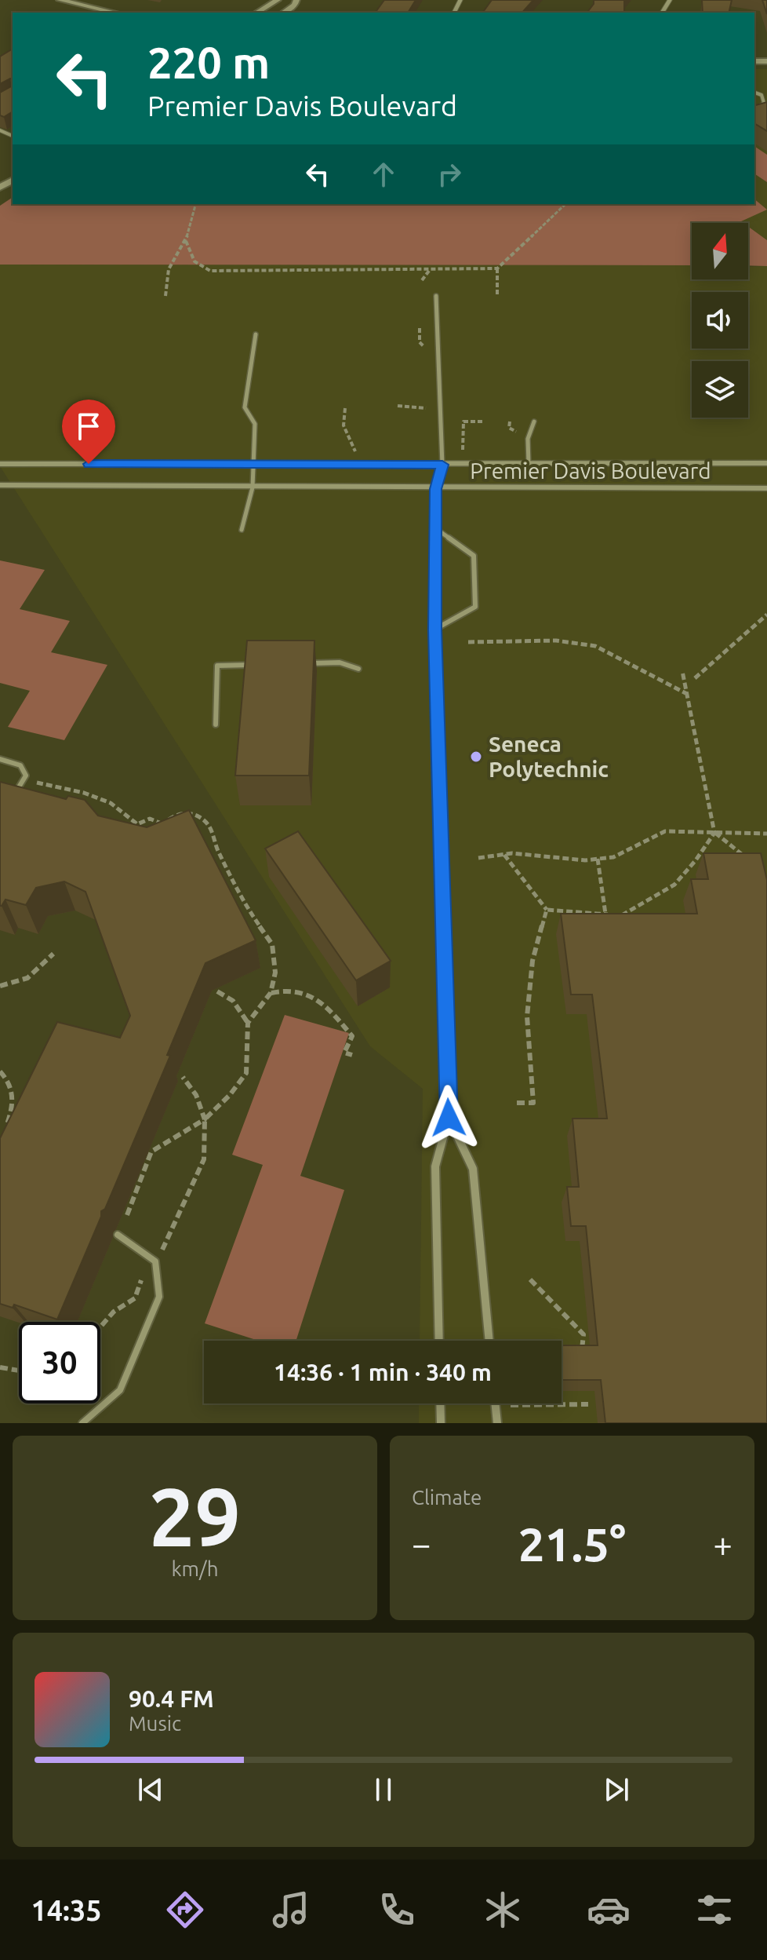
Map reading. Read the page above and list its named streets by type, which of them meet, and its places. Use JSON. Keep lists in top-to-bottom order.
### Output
{
  "streets": {
    "street": ["Premier Davis Boulevard"]
  },
  "places": ["Seneca Polytechnic"],
  "north": "top",
  "page": {
    "turn": ["220 m", "Premier Davis Boulevard"],
    "limit": "30",
    "trip": "14:36 · 1 min · 340 m",
    "tile": [
      ["29", "km/h"],
      "Climate"
    ],
    "heat": ["−", "21.5°", "+"],
    "song": ["90.4 FM", "Music"],
    "tabs": "14:35"
  }
}
